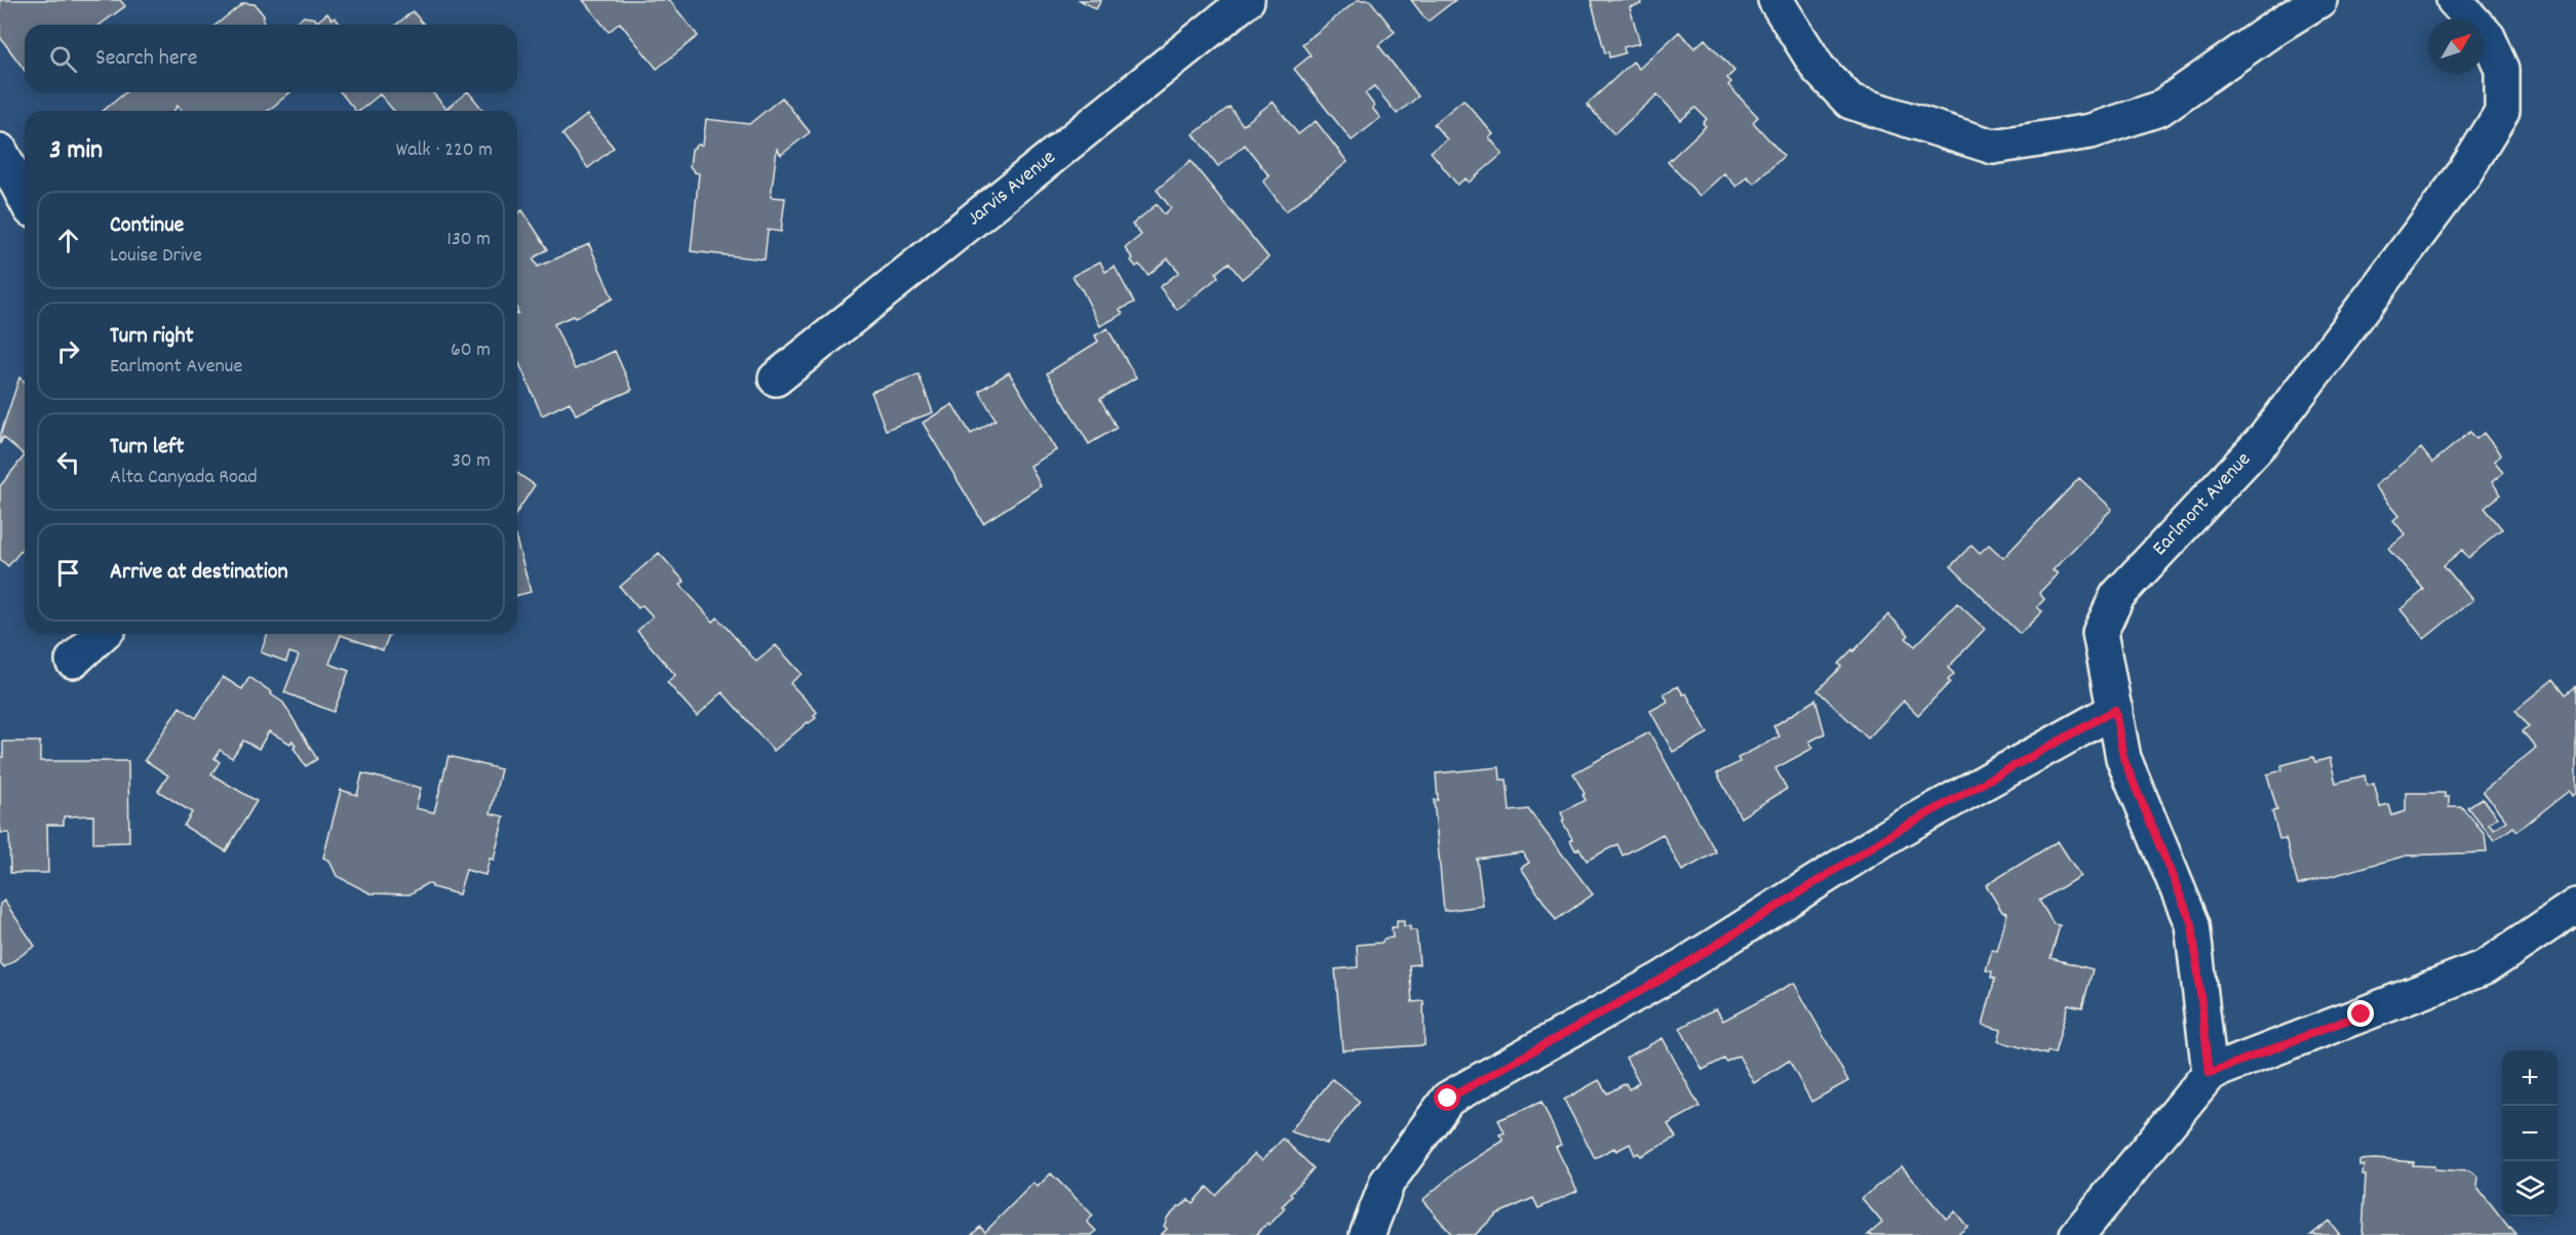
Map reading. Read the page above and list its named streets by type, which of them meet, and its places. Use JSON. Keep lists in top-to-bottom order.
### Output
{
  "streets": {
    "street": ["Jarvis Avenue", "Earlmont Avenue"]
  },
  "north": "top right",
  "page": {
    "search": "Search here",
    "heading": ["3 min", "Walk · 220 m"],
    "list": [
      ["Continue", "Louise Drive", "130 m"],
      ["Turn right", "Earlmont Avenue", "60 m"],
      ["Turn left", "Alta Canyada Road", "30 m"],
      "Arrive at destination"
    ],
    "map_buttons": ["+", "−"]
  }
}
